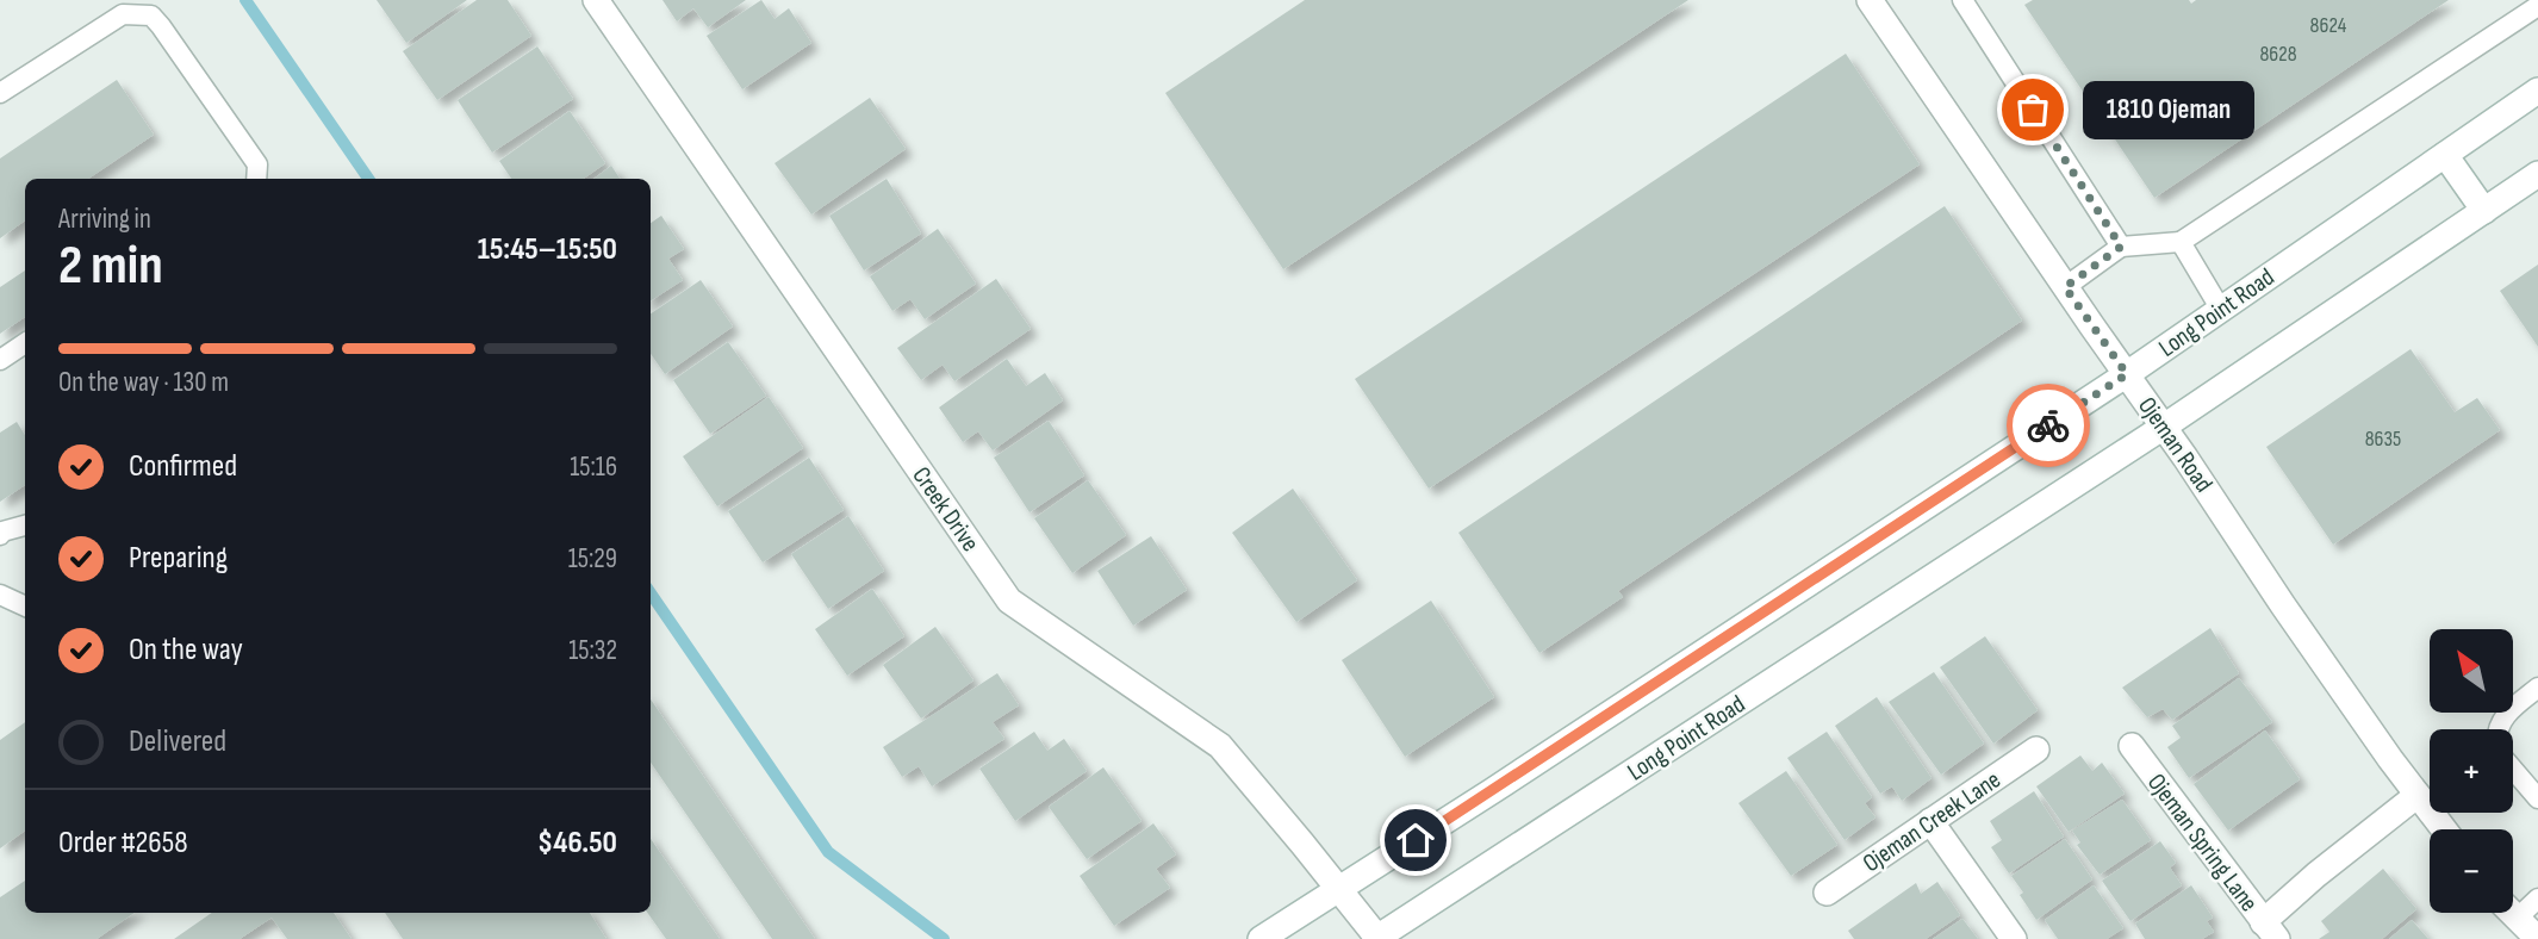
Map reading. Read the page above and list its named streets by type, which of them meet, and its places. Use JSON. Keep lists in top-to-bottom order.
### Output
{
  "streets": {
    "street": [
      "Long Point Road",
      "Ojeman Road",
      "Creek Drive",
      "Ojeman Creek Lane",
      "Ojeman Spring Lane"
    ]
  },
  "crossings": [
    ["Long Point Road", "Ojeman Road"],
    ["Long Point Road", "Creek Drive"]
  ],
  "places": ["1810 Ojeman"],
  "house_numbers": ["8624", "8628", "8635"],
  "north": "top left",
  "page": {
    "bubble": "1810 Ojeman",
    "heading": ["2 min", "Arriving in", "15:45–15:50"],
    "panel": ["Order #2658", "$46.50"],
    "bar": "On the way · 130 m",
    "list": [
      ["Confirmed", "15:16"],
      ["Preparing", "15:29"],
      ["On the way", "15:32"],
      "Delivered"
    ],
    "map_buttons": ["+", "−"]
  }
}
